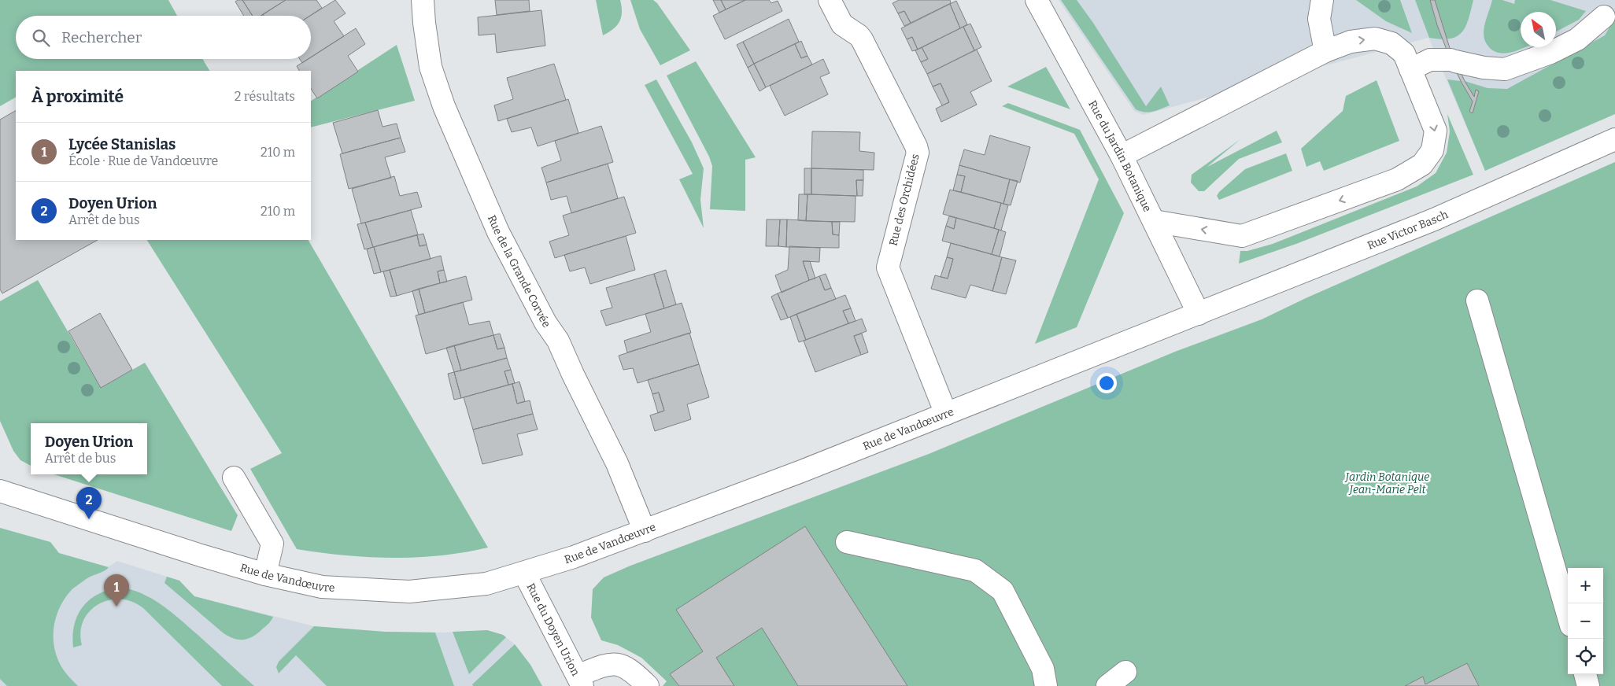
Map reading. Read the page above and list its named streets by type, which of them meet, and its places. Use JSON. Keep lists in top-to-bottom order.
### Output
{
  "streets": {
    "street": [
      "Rue du Jardin Botanique",
      "Rue des Orchidées",
      "Rue Victor Basch",
      "Rue de la Grande Corvée",
      "Rue de Vandœuvre",
      "Rue du Doyen Urion"
    ]
  },
  "crossings": [
    ["Rue du Jardin Botanique", "Rue Victor Basch"],
    ["Rue du Jardin Botanique", "Rue de Vandœuvre"],
    ["Rue des Orchidées", "Rue de Vandœuvre"],
    ["Rue Victor Basch", "Rue de Vandœuvre"],
    ["Rue de la Grande Corvée", "Rue de Vandœuvre"],
    ["Rue de Vandœuvre", "Rue du Doyen Urion"]
  ],
  "parks": ["Jardin Botanique Jean-Marie Pelt"],
  "north": "top left",
  "page": {
    "search": "Rechercher",
    "heading": ["À proximité", "2 résultats"],
    "list": [
      {
        "mark": "1",
        "name": "Lycée Stanislas",
        "note": "École · Rue de Vandœuvre",
        "value": "210 m"
      },
      {
        "mark": "2",
        "name": "Doyen Urion",
        "note": "Arrêt de bus",
        "value": "210 m"
      }
    ],
    "popup": ["Doyen Urion", "Arrêt de bus"],
    "pins": ["2", "1"],
    "map_buttons": ["+", "−"]
  }
}
